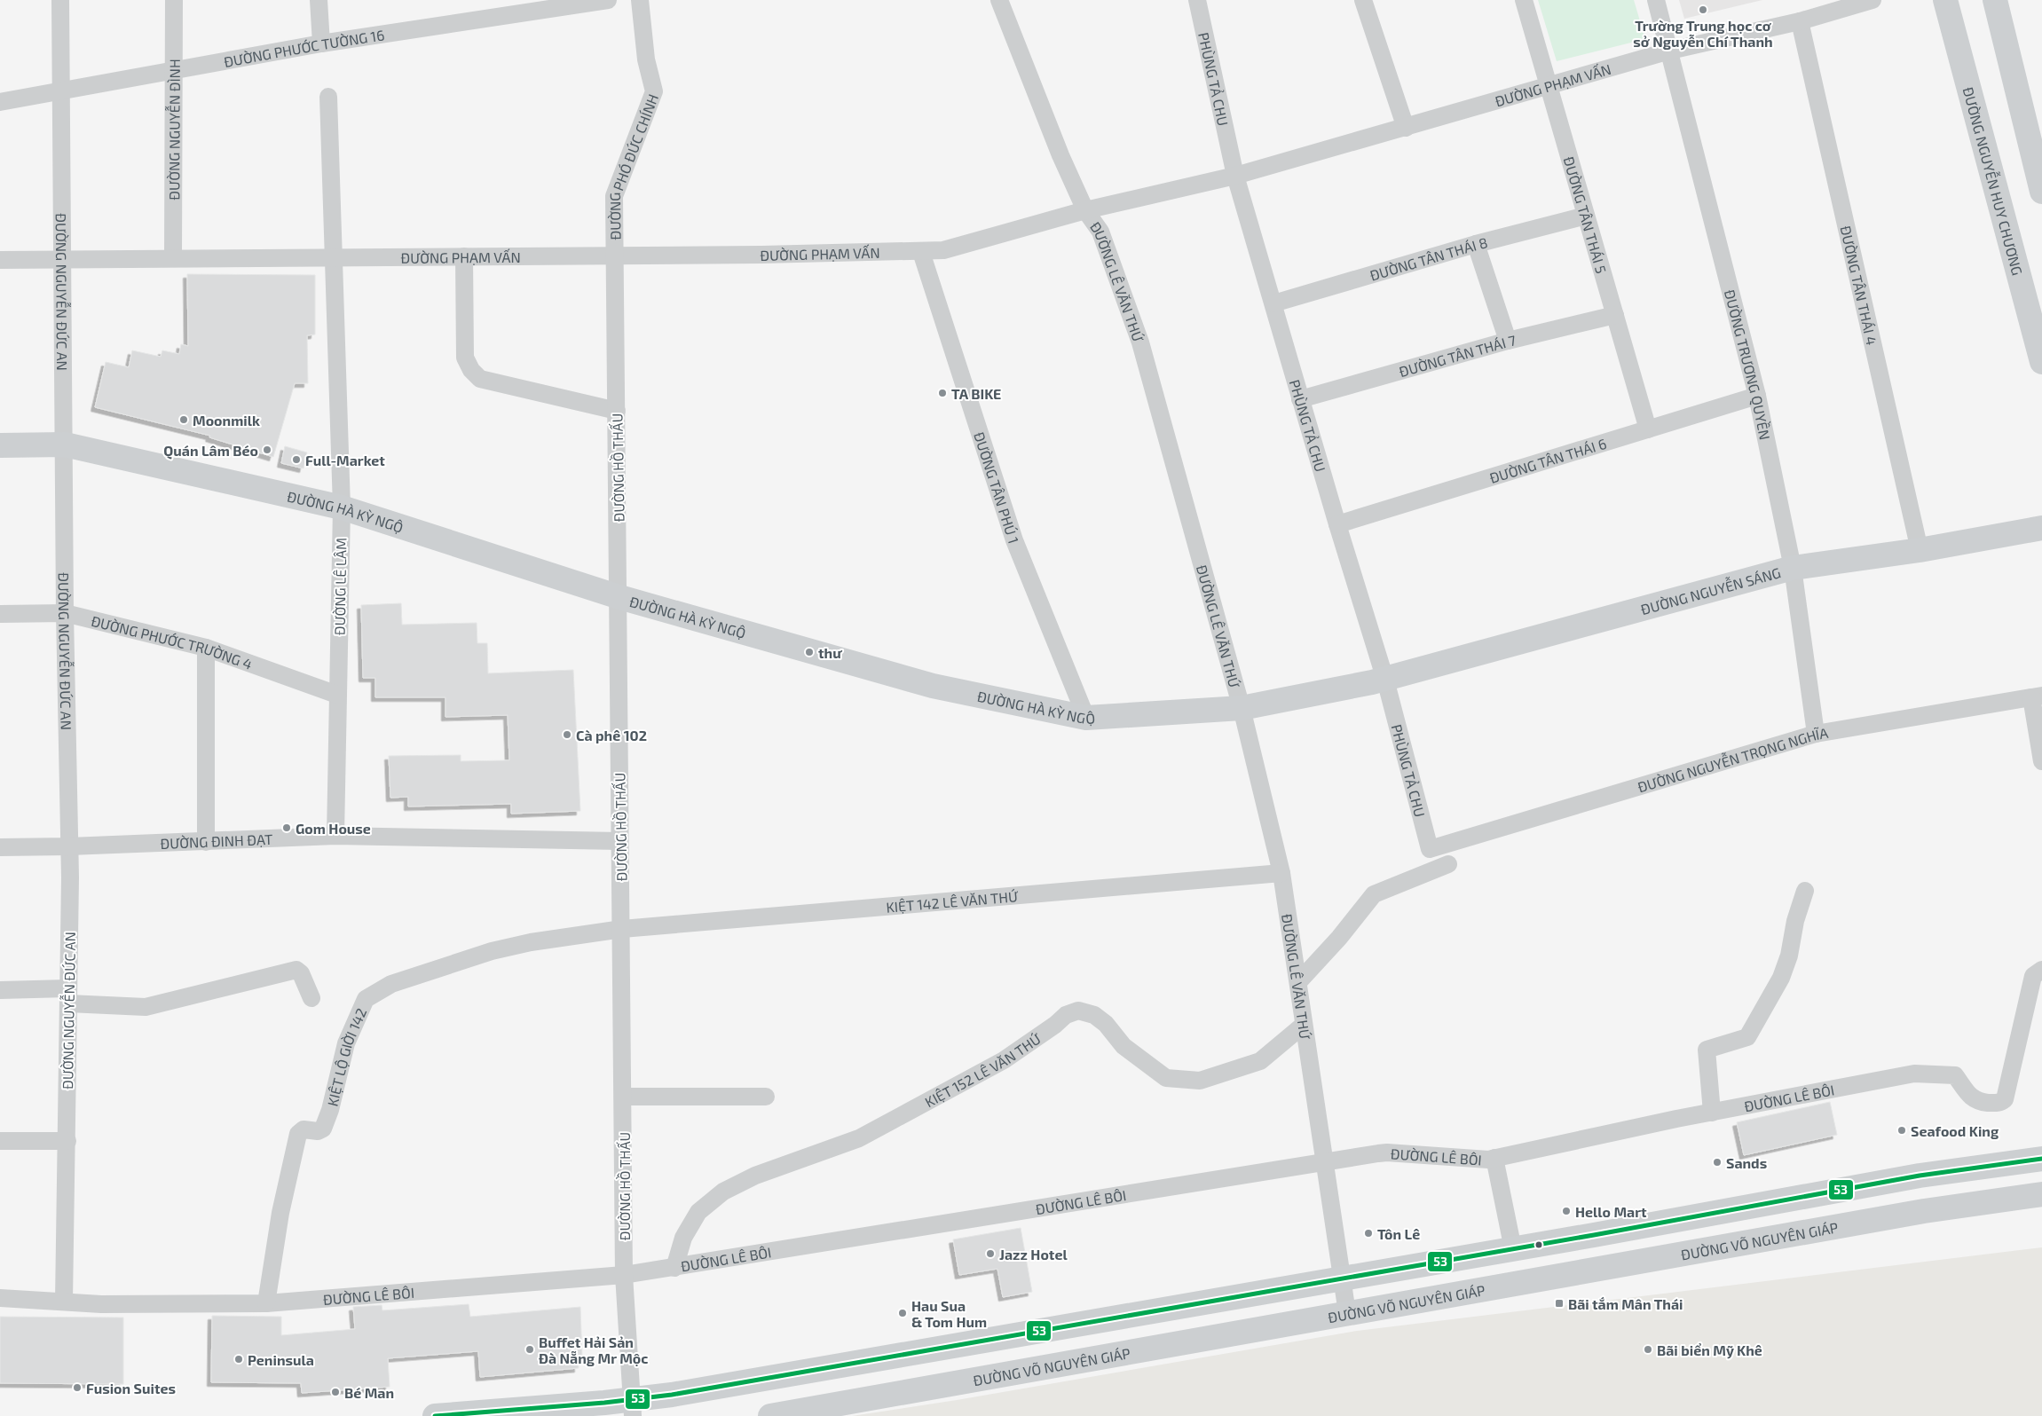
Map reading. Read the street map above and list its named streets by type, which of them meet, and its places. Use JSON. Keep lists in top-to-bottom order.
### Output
{
  "streets": {
    "main road": [
      "ĐƯỜNG NGUYỄN HUY CHƯƠNG",
      "ĐƯỜNG HÀ KỲ NGỘ",
      "ĐƯỜNG NGUYỄN SÁNG",
      "ĐƯỜNG VÕ NGUYÊN GIÁP"
    ],
    "street": [
      "ĐƯỜNG PHƯỚC TƯỜNG 16",
      "PHÙNG TẢ CHU",
      "ĐƯỜNG PHẠM VẤN",
      "ĐƯỜNG NGUYỄN ĐÌNH",
      "ĐƯỜNG PHÓ ĐỨC CHÍNH",
      "ĐƯỜNG TÂN THÁI 5",
      "ĐƯỜNG TÂN THÁI 8",
      "ĐƯỜNG LÊ VĂN THỨ",
      "ĐƯỜNG TÂN THÁI 4",
      "ĐƯỜNG NGUYỄN ĐỨC AN",
      "ĐƯỜNG TÂN THÁI 7",
      "ĐƯỜNG TRƯƠNG QUYỀN",
      "ĐƯỜNG TÂN THÁI 6",
      "ĐƯỜNG HỒ THẤU",
      "ĐƯỜNG TÂN PHÚ 1",
      "ĐƯỜNG LÊ LÂM",
      "ĐƯỜNG PHƯỚC TRƯỜNG 4",
      "ĐƯỜNG NGUYỄN TRỌNG NGHĨA",
      "ĐƯỜNG ĐINH ĐẠT",
      "KIỆT 142 LÊ VĂN THỨ",
      "KIỆT LỘ GIỜI 142",
      "KIỆT 152 LÊ VĂN THỨ",
      "ĐƯỜNG LÊ BÔI"
    ]
  },
  "crossings": [
    ["ĐƯỜNG PHƯỚC TƯỜNG 16", "ĐƯỜNG NGUYỄN ĐÌNH"],
    ["ĐƯỜNG PHƯỚC TƯỜNG 16", "ĐƯỜNG NGUYỄN ĐỨC AN"],
    ["PHÙNG TẢ CHU", "ĐƯỜNG PHẠM VẤN"],
    ["PHÙNG TẢ CHU", "ĐƯỜNG TÂN THÁI 8"],
    ["PHÙNG TẢ CHU", "ĐƯỜNG TÂN THÁI 7"],
    ["PHÙNG TẢ CHU", "ĐƯỜNG TÂN THÁI 6"],
    ["PHÙNG TẢ CHU", "ĐƯỜNG HÀ KỲ NGỘ"],
    ["PHÙNG TẢ CHU", "ĐƯỜNG NGUYỄN SÁNG"],
    ["PHÙNG TẢ CHU", "ĐƯỜNG NGUYỄN TRỌNG NGHĨA"],
    ["ĐƯỜNG PHẠM VẤN", "ĐƯỜNG NGUYỄN ĐÌNH"],
    ["ĐƯỜNG PHẠM VẤN", "ĐƯỜNG PHÓ ĐỨC CHÍNH"],
    ["ĐƯỜNG PHẠM VẤN", "ĐƯỜNG TÂN THÁI 5"],
    ["ĐƯỜNG PHẠM VẤN", "ĐƯỜNG LÊ VĂN THỨ"],
    ["ĐƯỜNG PHẠM VẤN", "ĐƯỜNG TÂN THÁI 4"],
    ["ĐƯỜNG PHẠM VẤN", "ĐƯỜNG NGUYỄN ĐỨC AN"],
    ["ĐƯỜNG PHẠM VẤN", "ĐƯỜNG TRƯƠNG QUYỀN"],
    ["ĐƯỜNG PHẠM VẤN", "ĐƯỜNG HỒ THẤU"],
    ["ĐƯỜNG PHẠM VẤN", "ĐƯỜNG TÂN PHÚ 1"],
    ["ĐƯỜNG PHẠM VẤN", "ĐƯỜNG LÊ LÂM"],
    ["ĐƯỜNG PHÓ ĐỨC CHÍNH", "ĐƯỜNG HỒ THẤU"],
    ["ĐƯỜNG TÂN THÁI 5", "ĐƯỜNG TÂN THÁI 8"],
    ["ĐƯỜNG TÂN THÁI 5", "ĐƯỜNG TÂN THÁI 7"],
    ["ĐƯỜNG TÂN THÁI 5", "ĐƯỜNG TÂN THÁI 6"],
    ["ĐƯỜNG LÊ VĂN THỨ", "ĐƯỜNG HÀ KỲ NGỘ"],
    ["ĐƯỜNG LÊ VĂN THỨ", "KIỆT 142 LÊ VĂN THỨ"],
    ["ĐƯỜNG LÊ VĂN THỨ", "KIỆT 152 LÊ VĂN THỨ"],
    ["ĐƯỜNG LÊ VĂN THỨ", "ĐƯỜNG LÊ BÔI"],
    ["ĐƯỜNG LÊ VĂN THỨ", "ĐƯỜNG VÕ NGUYÊN GIÁP"],
    ["ĐƯỜNG TÂN THÁI 4", "ĐƯỜNG NGUYỄN SÁNG"],
    ["ĐƯỜNG NGUYỄN ĐỨC AN", "ĐƯỜNG HÀ KỲ NGỘ"],
    ["ĐƯỜNG NGUYỄN ĐỨC AN", "ĐƯỜNG PHƯỚC TRƯỜNG 4"],
    ["ĐƯỜNG NGUYỄN ĐỨC AN", "ĐƯỜNG ĐINH ĐẠT"],
    ["ĐƯỜNG NGUYỄN ĐỨC AN", "ĐƯỜNG LÊ BÔI"],
    ["ĐƯỜNG TRƯƠNG QUYỀN", "ĐƯỜNG TÂN THÁI 6"],
    ["ĐƯỜNG TRƯƠNG QUYỀN", "ĐƯỜNG NGUYỄN SÁNG"],
    ["ĐƯỜNG TRƯƠNG QUYỀN", "ĐƯỜNG NGUYỄN TRỌNG NGHĨA"],
    ["ĐƯỜNG HỒ THẤU", "ĐƯỜNG HÀ KỲ NGỘ"],
    ["ĐƯỜNG HỒ THẤU", "ĐƯỜNG ĐINH ĐẠT"],
    ["ĐƯỜNG HỒ THẤU", "KIỆT 142 LÊ VĂN THỨ"],
    ["ĐƯỜNG HỒ THẤU", "KIỆT LỘ GIỜI 142"],
    ["ĐƯỜNG HỒ THẤU", "ĐƯỜNG LÊ BÔI"],
    ["ĐƯỜNG TÂN PHÚ 1", "ĐƯỜNG HÀ KỲ NGỘ"],
    ["ĐƯỜNG HÀ KỲ NGỘ", "ĐƯỜNG LÊ LÂM"],
    ["ĐƯỜNG HÀ KỲ NGỘ", "ĐƯỜNG NGUYỄN SÁNG"],
    ["ĐƯỜNG LÊ LÂM", "ĐƯỜNG PHƯỚC TRƯỜNG 4"],
    ["ĐƯỜNG LÊ LÂM", "ĐƯỜNG ĐINH ĐẠT"],
    ["KIỆT 142 LÊ VĂN THỨ", "KIỆT LỘ GIỜI 142"],
    ["KIỆT LỘ GIỜI 142", "ĐƯỜNG LÊ BÔI"],
    ["KIỆT 152 LÊ VĂN THỨ", "ĐƯỜNG LÊ BÔI"]
  ],
  "places": {
    "other": [
      "Trường Trung học cơ sở Nguyễn Chí Thanh",
      "TA BIKE",
      "Moonmilk",
      "Quán Lâm Béo",
      "Full-Market",
      "thư",
      "Cà phê 102",
      "Gom House",
      "Seafood King",
      "Sands",
      "Hello Mart",
      "Tôn Lê",
      "Jazz Hotel",
      "Hau Sua & Tom Hum",
      "Buffet Hải Sản Đà Nẵng Mr Mộc",
      "Bãi biển Mỹ Khê",
      "Peninsula",
      "Fusion Suites",
      "Bé Man"
    ],
    "transit": ["Bãi tắm Mân Thái"]
  },
  "lines": ["transit line 53"]
}
